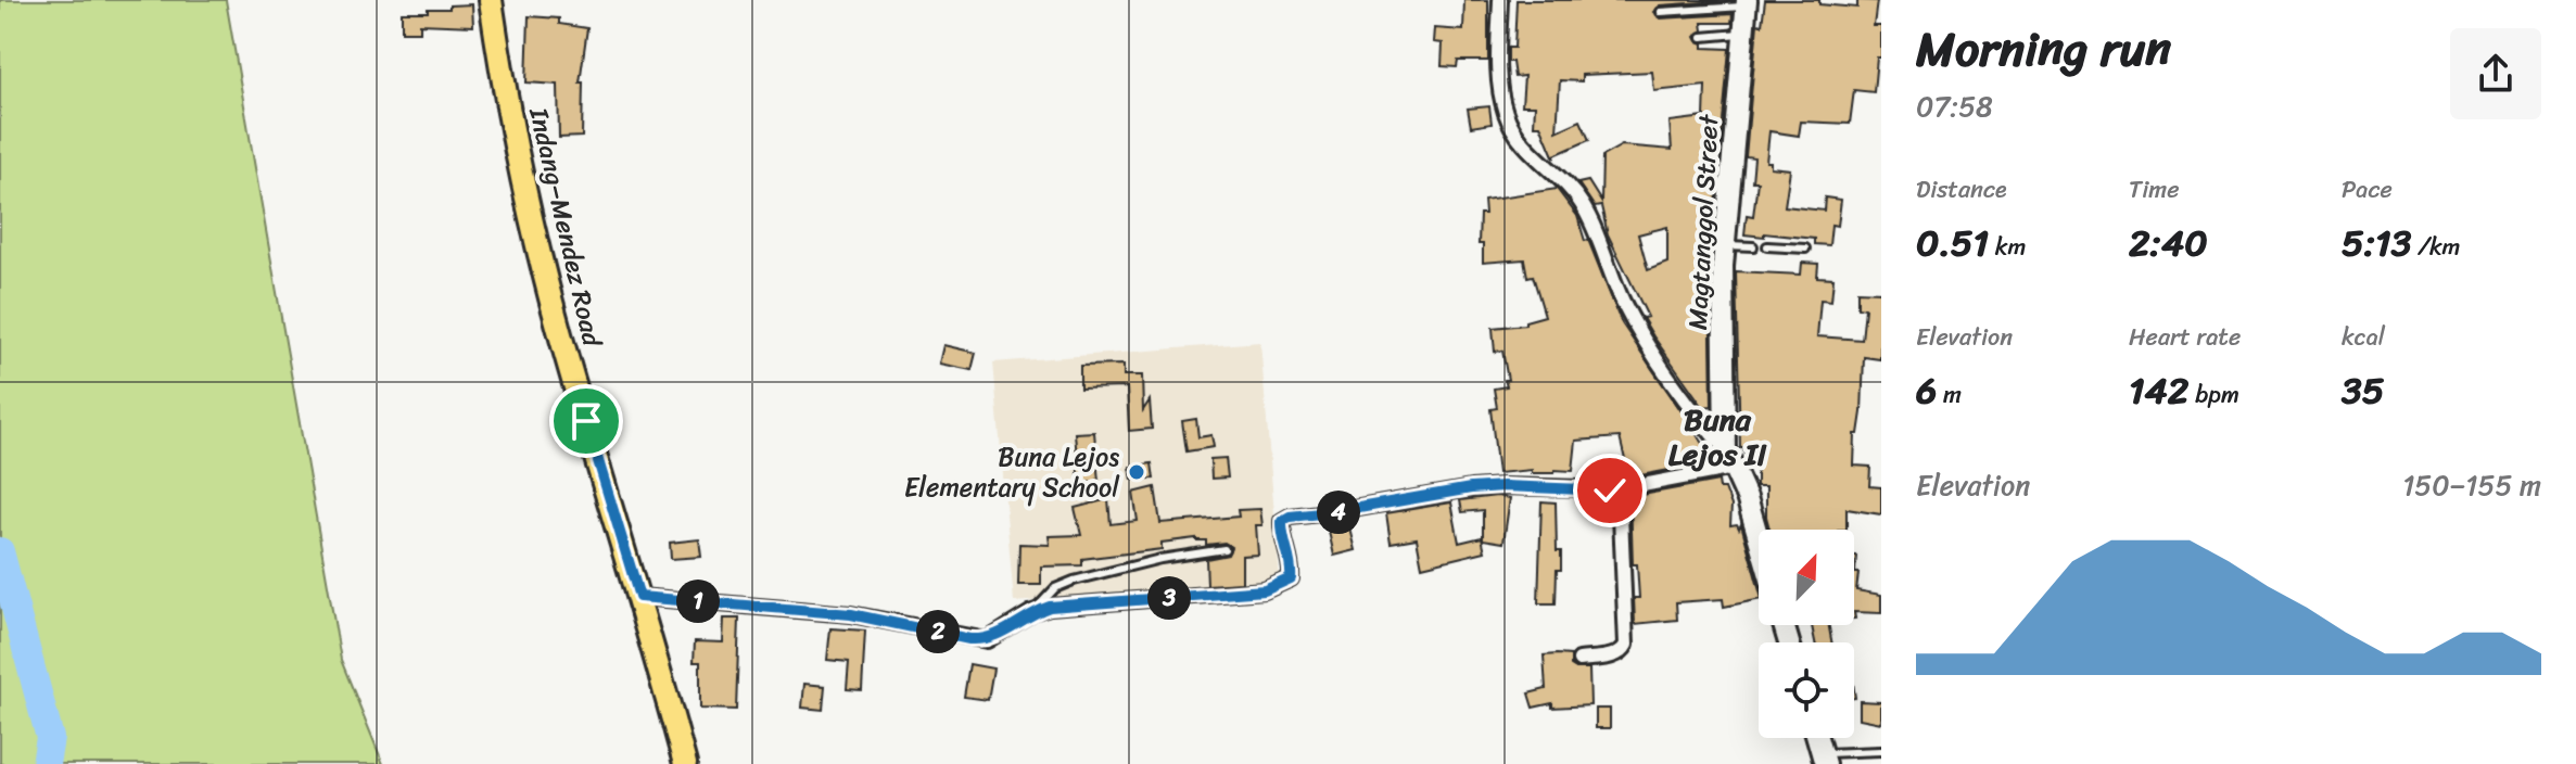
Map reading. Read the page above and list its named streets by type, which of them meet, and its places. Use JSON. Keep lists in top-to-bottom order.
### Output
{
  "streets": {
    "main road": ["Indang–Mendez Road"],
    "street": ["Magtanggol Street"]
  },
  "districts": ["Buna Lejos II"],
  "places": ["Buna Lejos Elementary School"],
  "north": "top right",
  "page": {
    "heading": ["Morning run", "07:58"],
    "stats": [
      ["Distance", "0.51 km"],
      ["Time", "2:40"],
      ["Pace", "5:13 /km"],
      ["Elevation", "6 m"],
      ["Heart rate", "142 bpm"],
      ["kcal", "35"]
    ],
    "chart": ["Elevation", "150–155 m"],
    "pins": [
      "4",
      "3",
      "1",
      "2"
    ]
  }
}
